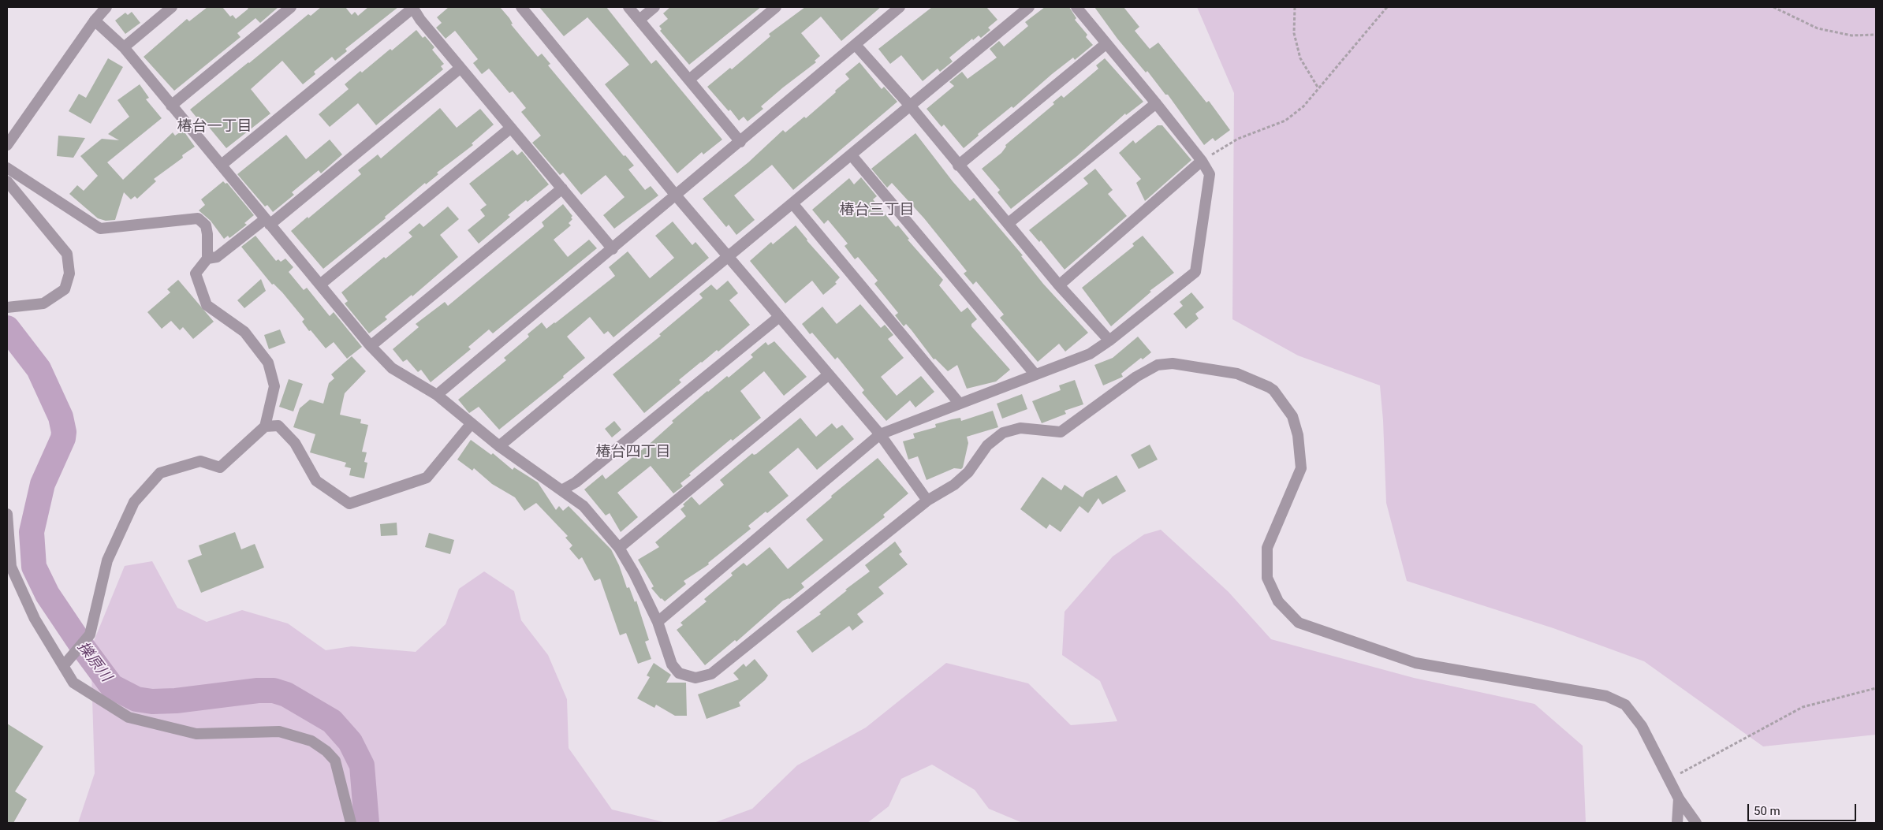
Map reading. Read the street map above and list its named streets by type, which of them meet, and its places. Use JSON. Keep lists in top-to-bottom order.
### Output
{
  "districts": ["椿台一丁目", "椿台三丁目", "椿台四丁目"],
  "water": ["擽原川"],
  "scale_bar": "50 m"
}
